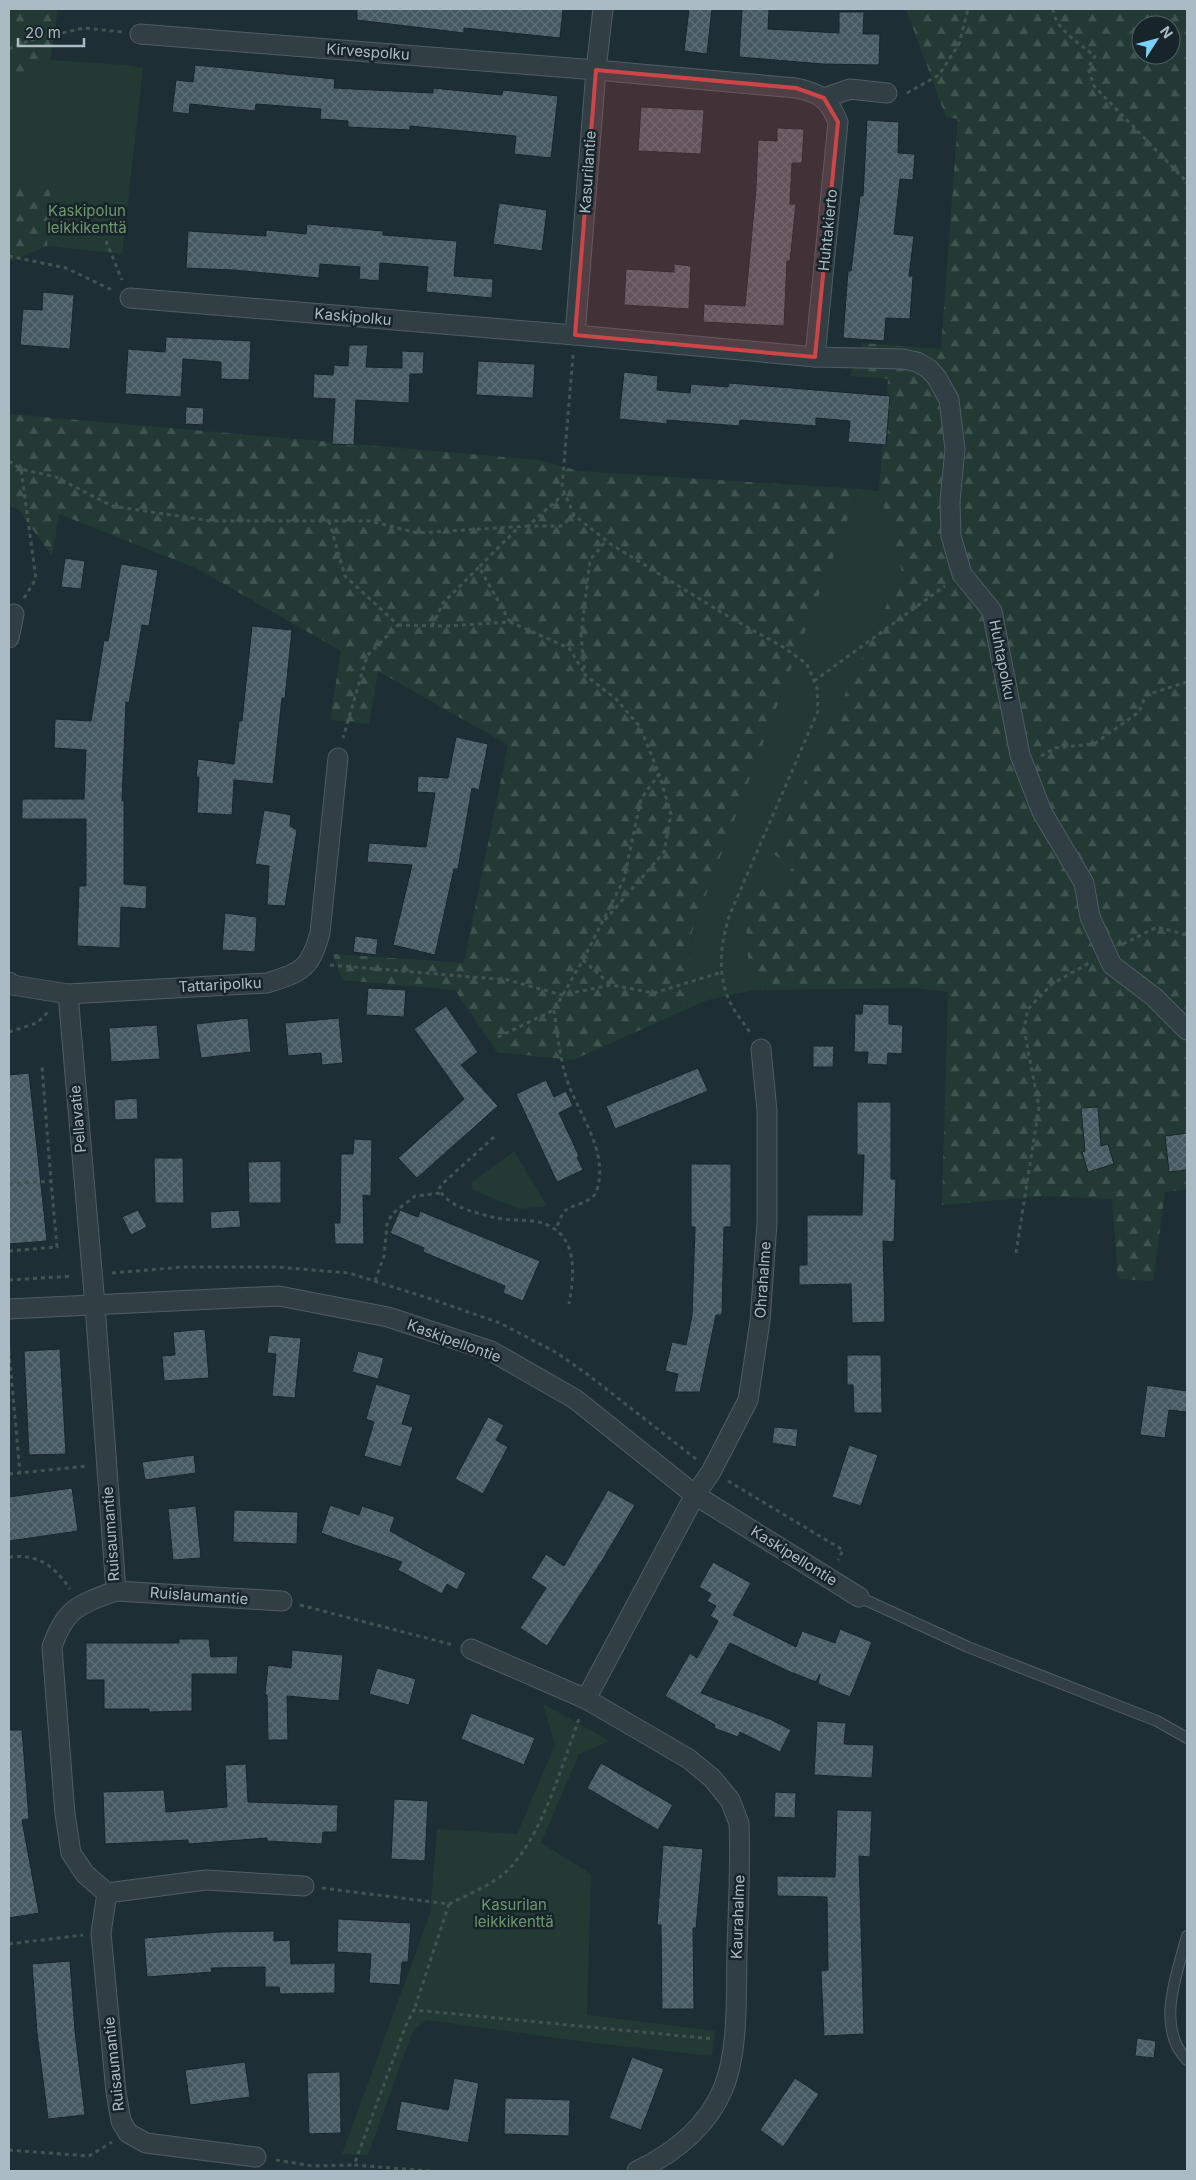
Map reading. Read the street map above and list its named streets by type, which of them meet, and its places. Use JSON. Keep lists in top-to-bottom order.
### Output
{
  "streets": {
    "street": [
      "Kirvespolku",
      "Kasurilantie",
      "Huhtakierto",
      "Kaskipolku",
      "Huhtapolku",
      "Tattaripolku",
      "Pellavatie",
      "Ohrahalme",
      "Kaskipellontie",
      "Ruisaumantie",
      "Ruislaumantie",
      "Kaurahalme"
    ]
  },
  "crossings": [
    ["Kirvespolku", "Kasurilantie"],
    ["Kasurilantie", "Kaskipolku"],
    ["Huhtakierto", "Huhtapolku"],
    ["Tattaripolku", "Pellavatie"],
    ["Pellavatie", "Kaskipellontie"],
    ["Pellavatie", "Ruisaumantie"],
    ["Ohrahalme", "Kaskipellontie"],
    ["Kaskipellontie", "Ruisaumantie"],
    ["Ruisaumantie", "Ruislaumantie"]
  ],
  "parks": ["Kaskipolun leikkikenttä", "Kasurilan leikkikenttä"],
  "scale_bar": "20 m",
  "north": "top right"
}
